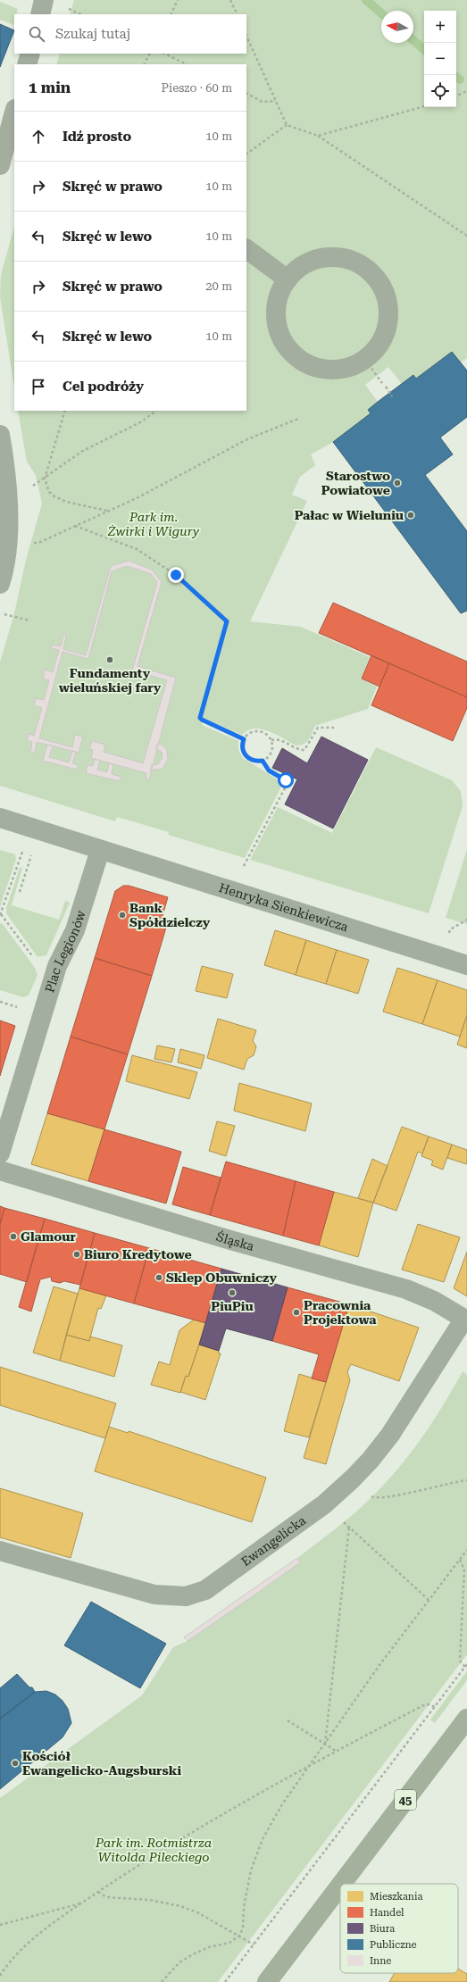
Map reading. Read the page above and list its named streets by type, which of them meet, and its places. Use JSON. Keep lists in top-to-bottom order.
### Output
{
  "streets": {
    "main road": ["45"],
    "street": [
      "Henryka Sienkiewicza",
      "Plac Legionów",
      "Śląska",
      "Ewangelicka"
    ]
  },
  "crossings": [
    ["Henryka Sienkiewicza", "Plac Legionów"],
    ["Śląska", "Ewangelicka"]
  ],
  "parks": ["Park im. Żwirki i Wigury", "Park im. Rotmistrza Witolda Pileckiego"],
  "places": [
    "Starostwo Powiatowe",
    "Pałac w Wieluniu",
    "Fundamenty wieluńskiej fary",
    "Bank Spółdzielczy",
    "Glamour",
    "Biuro Kredytowe",
    "Sklep Obuwniczy",
    "PiuPiu",
    "Pracownia Projektowa",
    "Kościół Ewangelicko-Augsburski"
  ],
  "legend": [
    "Mieszkania",
    "Handel",
    "Biura",
    "Publiczne",
    "Inne"
  ],
  "north": "left",
  "page": {
    "map_buttons": ["+", "−"],
    "search": "Szukaj tutaj",
    "heading": ["1 min", "Pieszo · 60 m"],
    "list": [
      ["Idź prosto", "10 m"],
      ["Skręć w prawo", "10 m"],
      ["Skręć w lewo", "10 m"],
      ["Skręć w prawo", "20 m"],
      ["Skręć w lewo", "10 m"],
      "Cel podróży"
    ]
  }
}
